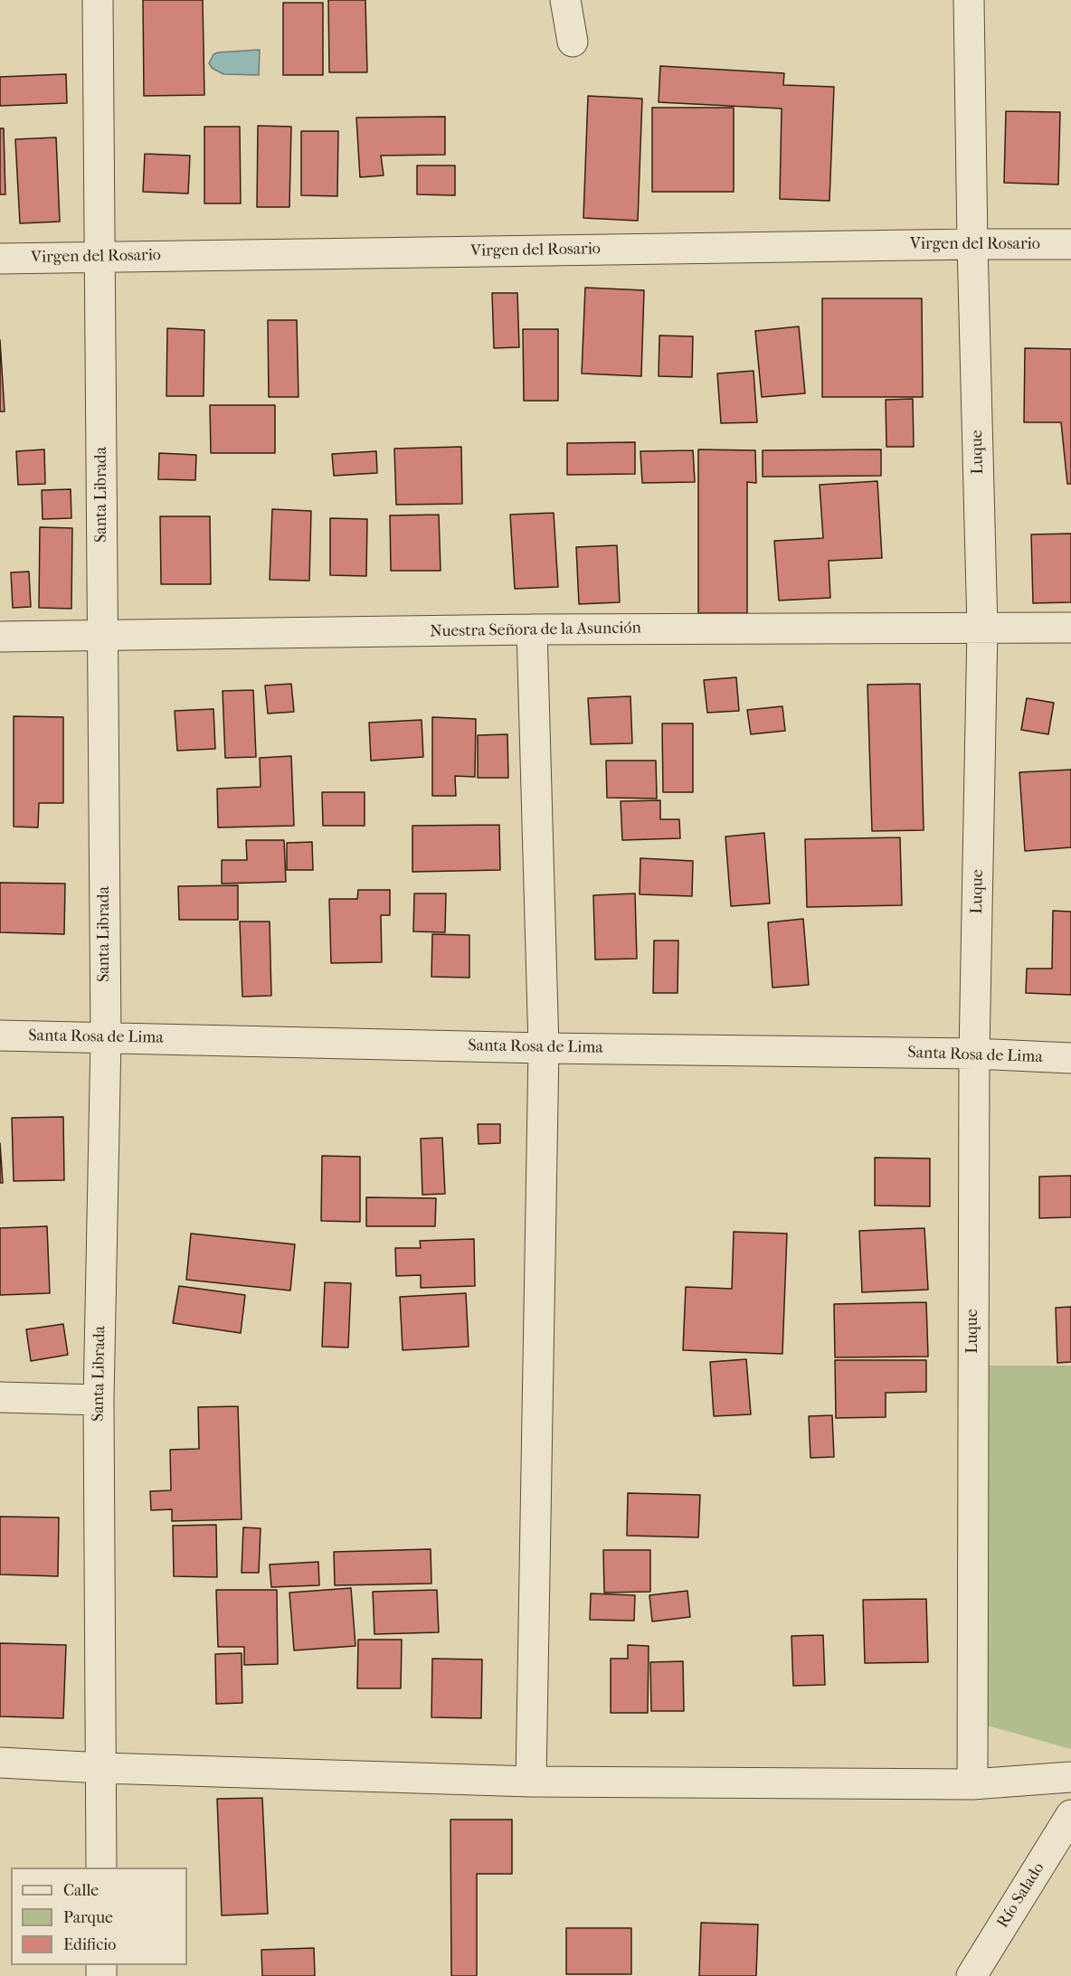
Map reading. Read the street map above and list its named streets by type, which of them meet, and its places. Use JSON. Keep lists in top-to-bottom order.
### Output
{
  "streets": {
    "street": [
      "Virgen del Rosario",
      "Luque",
      "Santa Librada",
      "Nuestra Señora de la Asunción",
      "Santa Rosa de Lima",
      "Río Salado"
    ]
  },
  "crossings": [
    ["Virgen del Rosario", "Luque"],
    ["Virgen del Rosario", "Santa Librada"],
    ["Luque", "Nuestra Señora de la Asunción"],
    ["Luque", "Santa Rosa de Lima"],
    ["Santa Librada", "Nuestra Señora de la Asunción"],
    ["Santa Librada", "Santa Rosa de Lima"]
  ],
  "legend": ["Calle", "Parque", "Edificio"]
}
